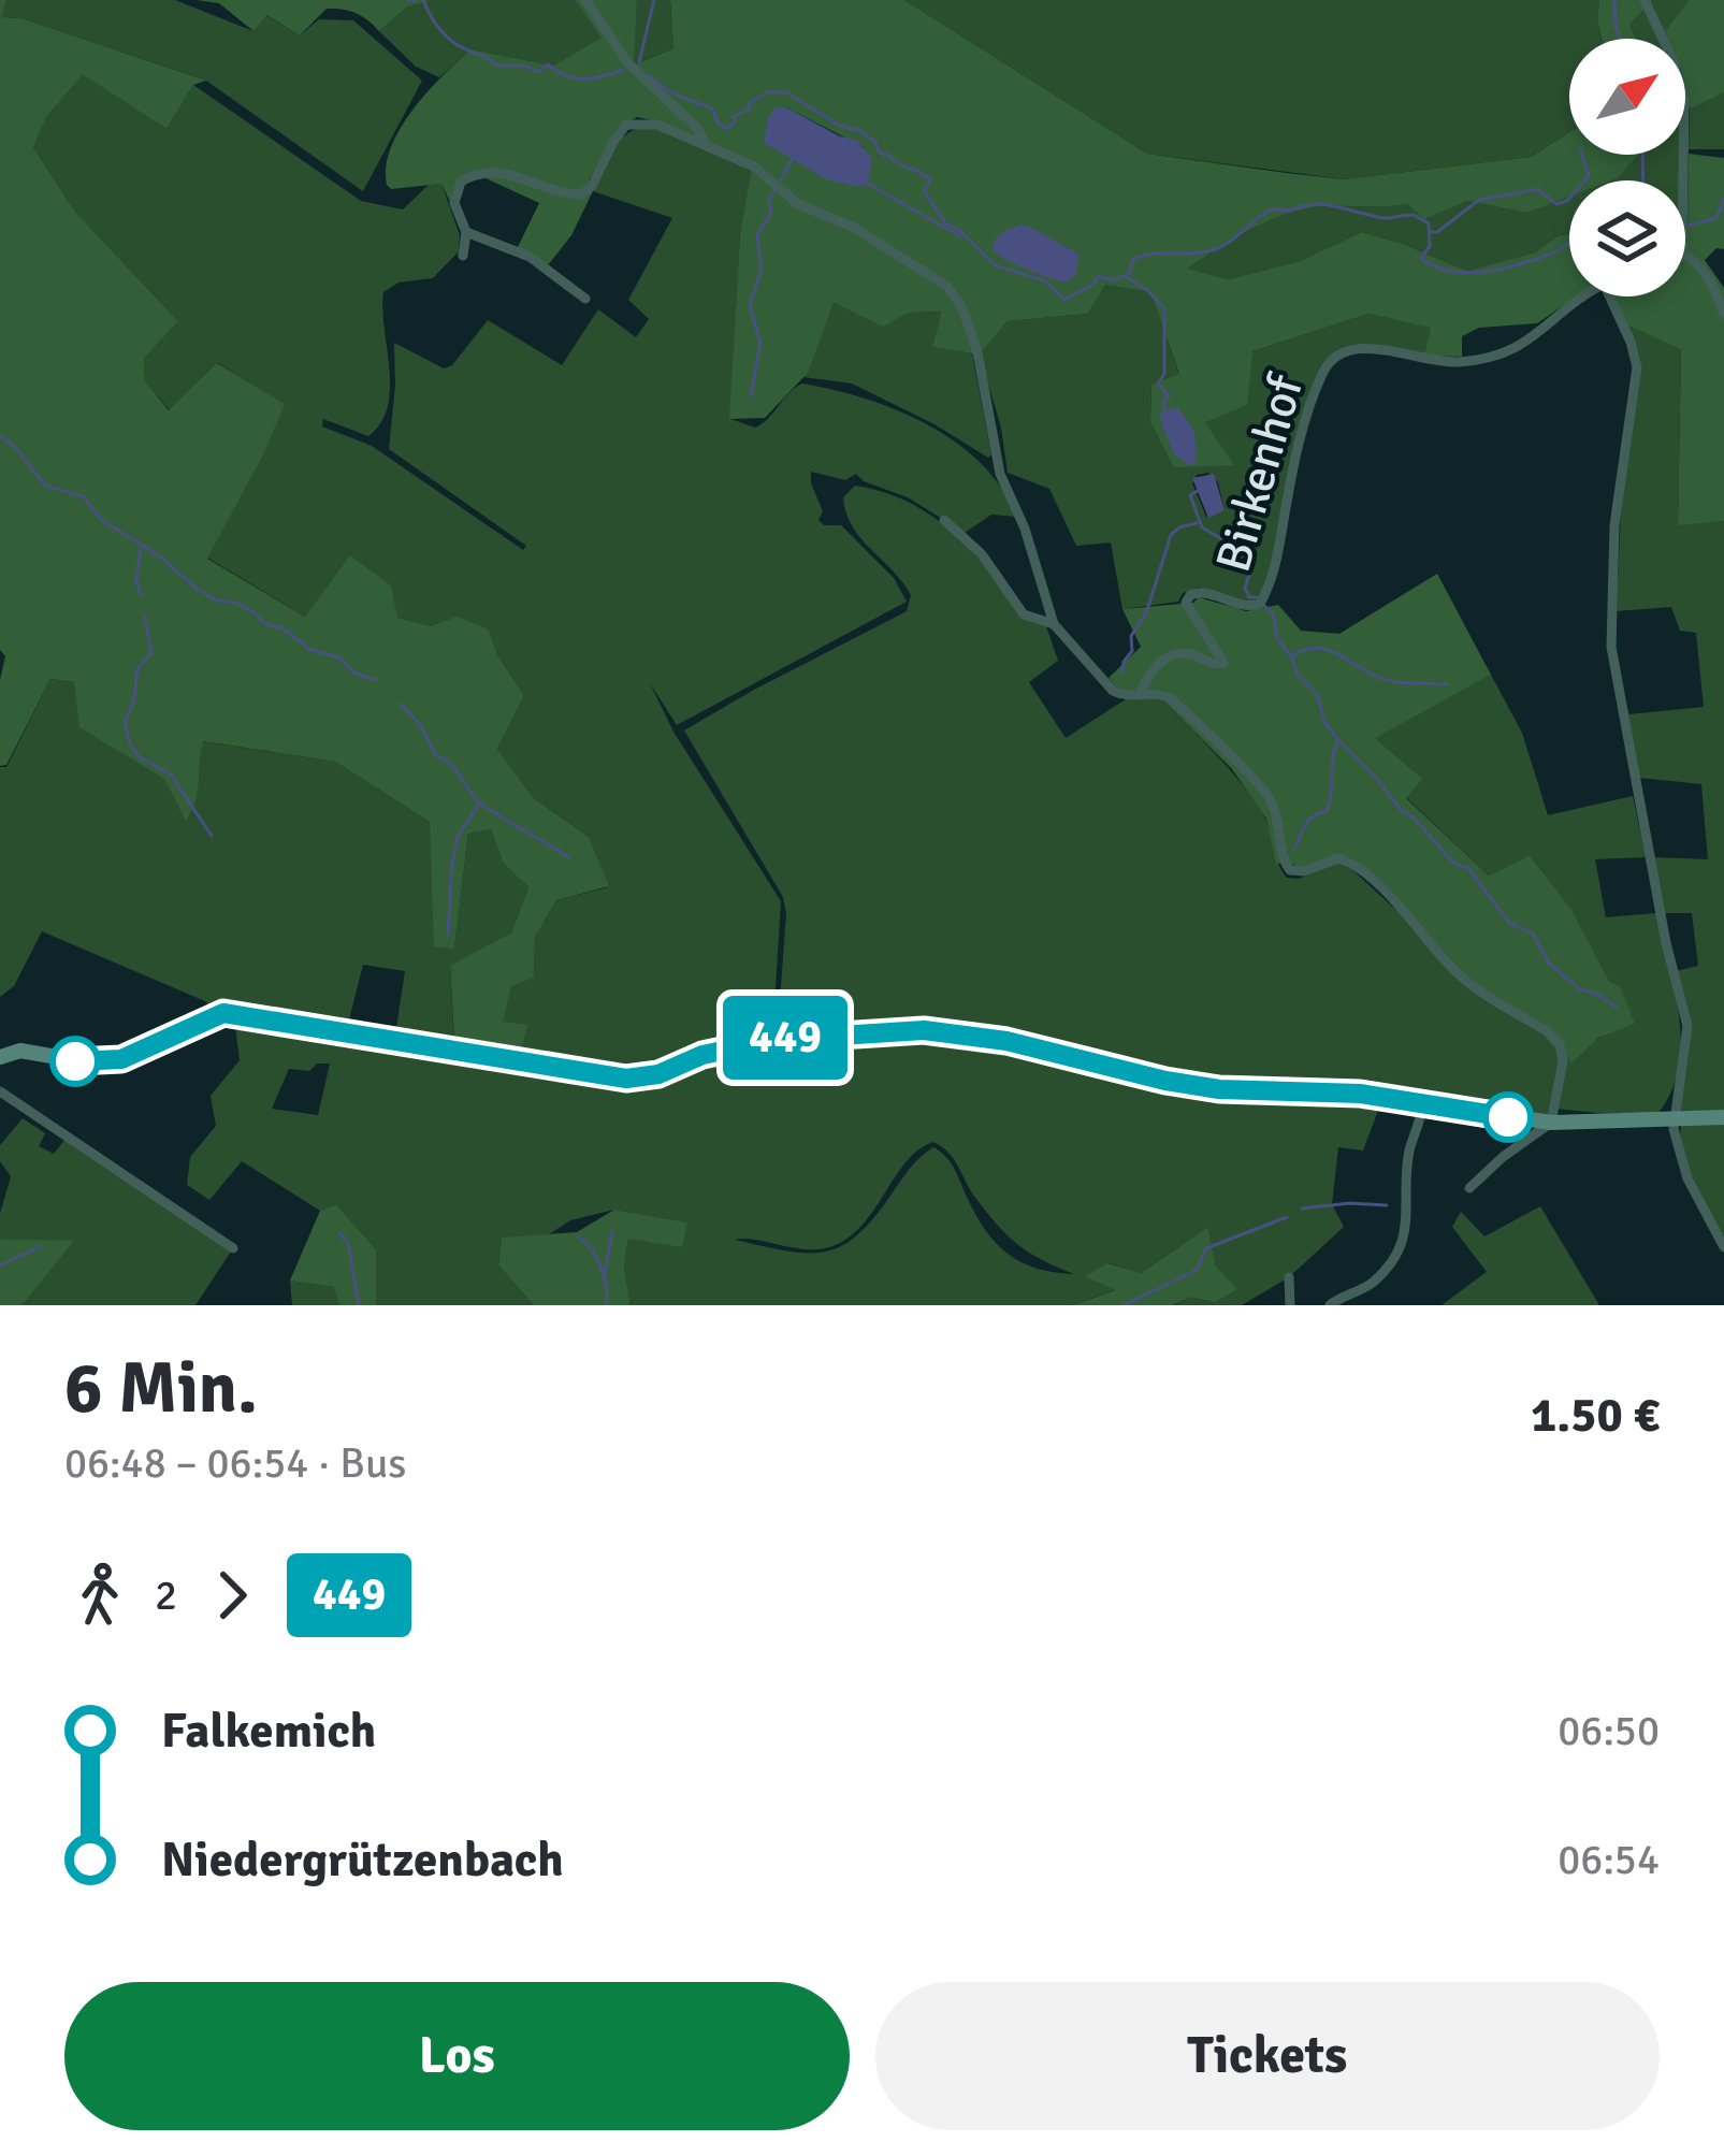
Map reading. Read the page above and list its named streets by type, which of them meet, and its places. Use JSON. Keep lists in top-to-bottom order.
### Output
{
  "streets": {
    "street": ["Birkenhof"]
  },
  "lines": ["bus line 449"],
  "north": "top right",
  "page": {
    "on_map": "449",
    "heading": ["6 Min.", "06:48 – 06:54 · Bus", "1.50 €"],
    "legs": ["2", "449"],
    "list": [
      {
        "name": "Falkemich",
        "value": "06:50"
      },
      {
        "name": "Niedergrützenbach",
        "value": "06:54"
      }
    ],
    "buttons": ["Los", "Tickets"]
  }
}
